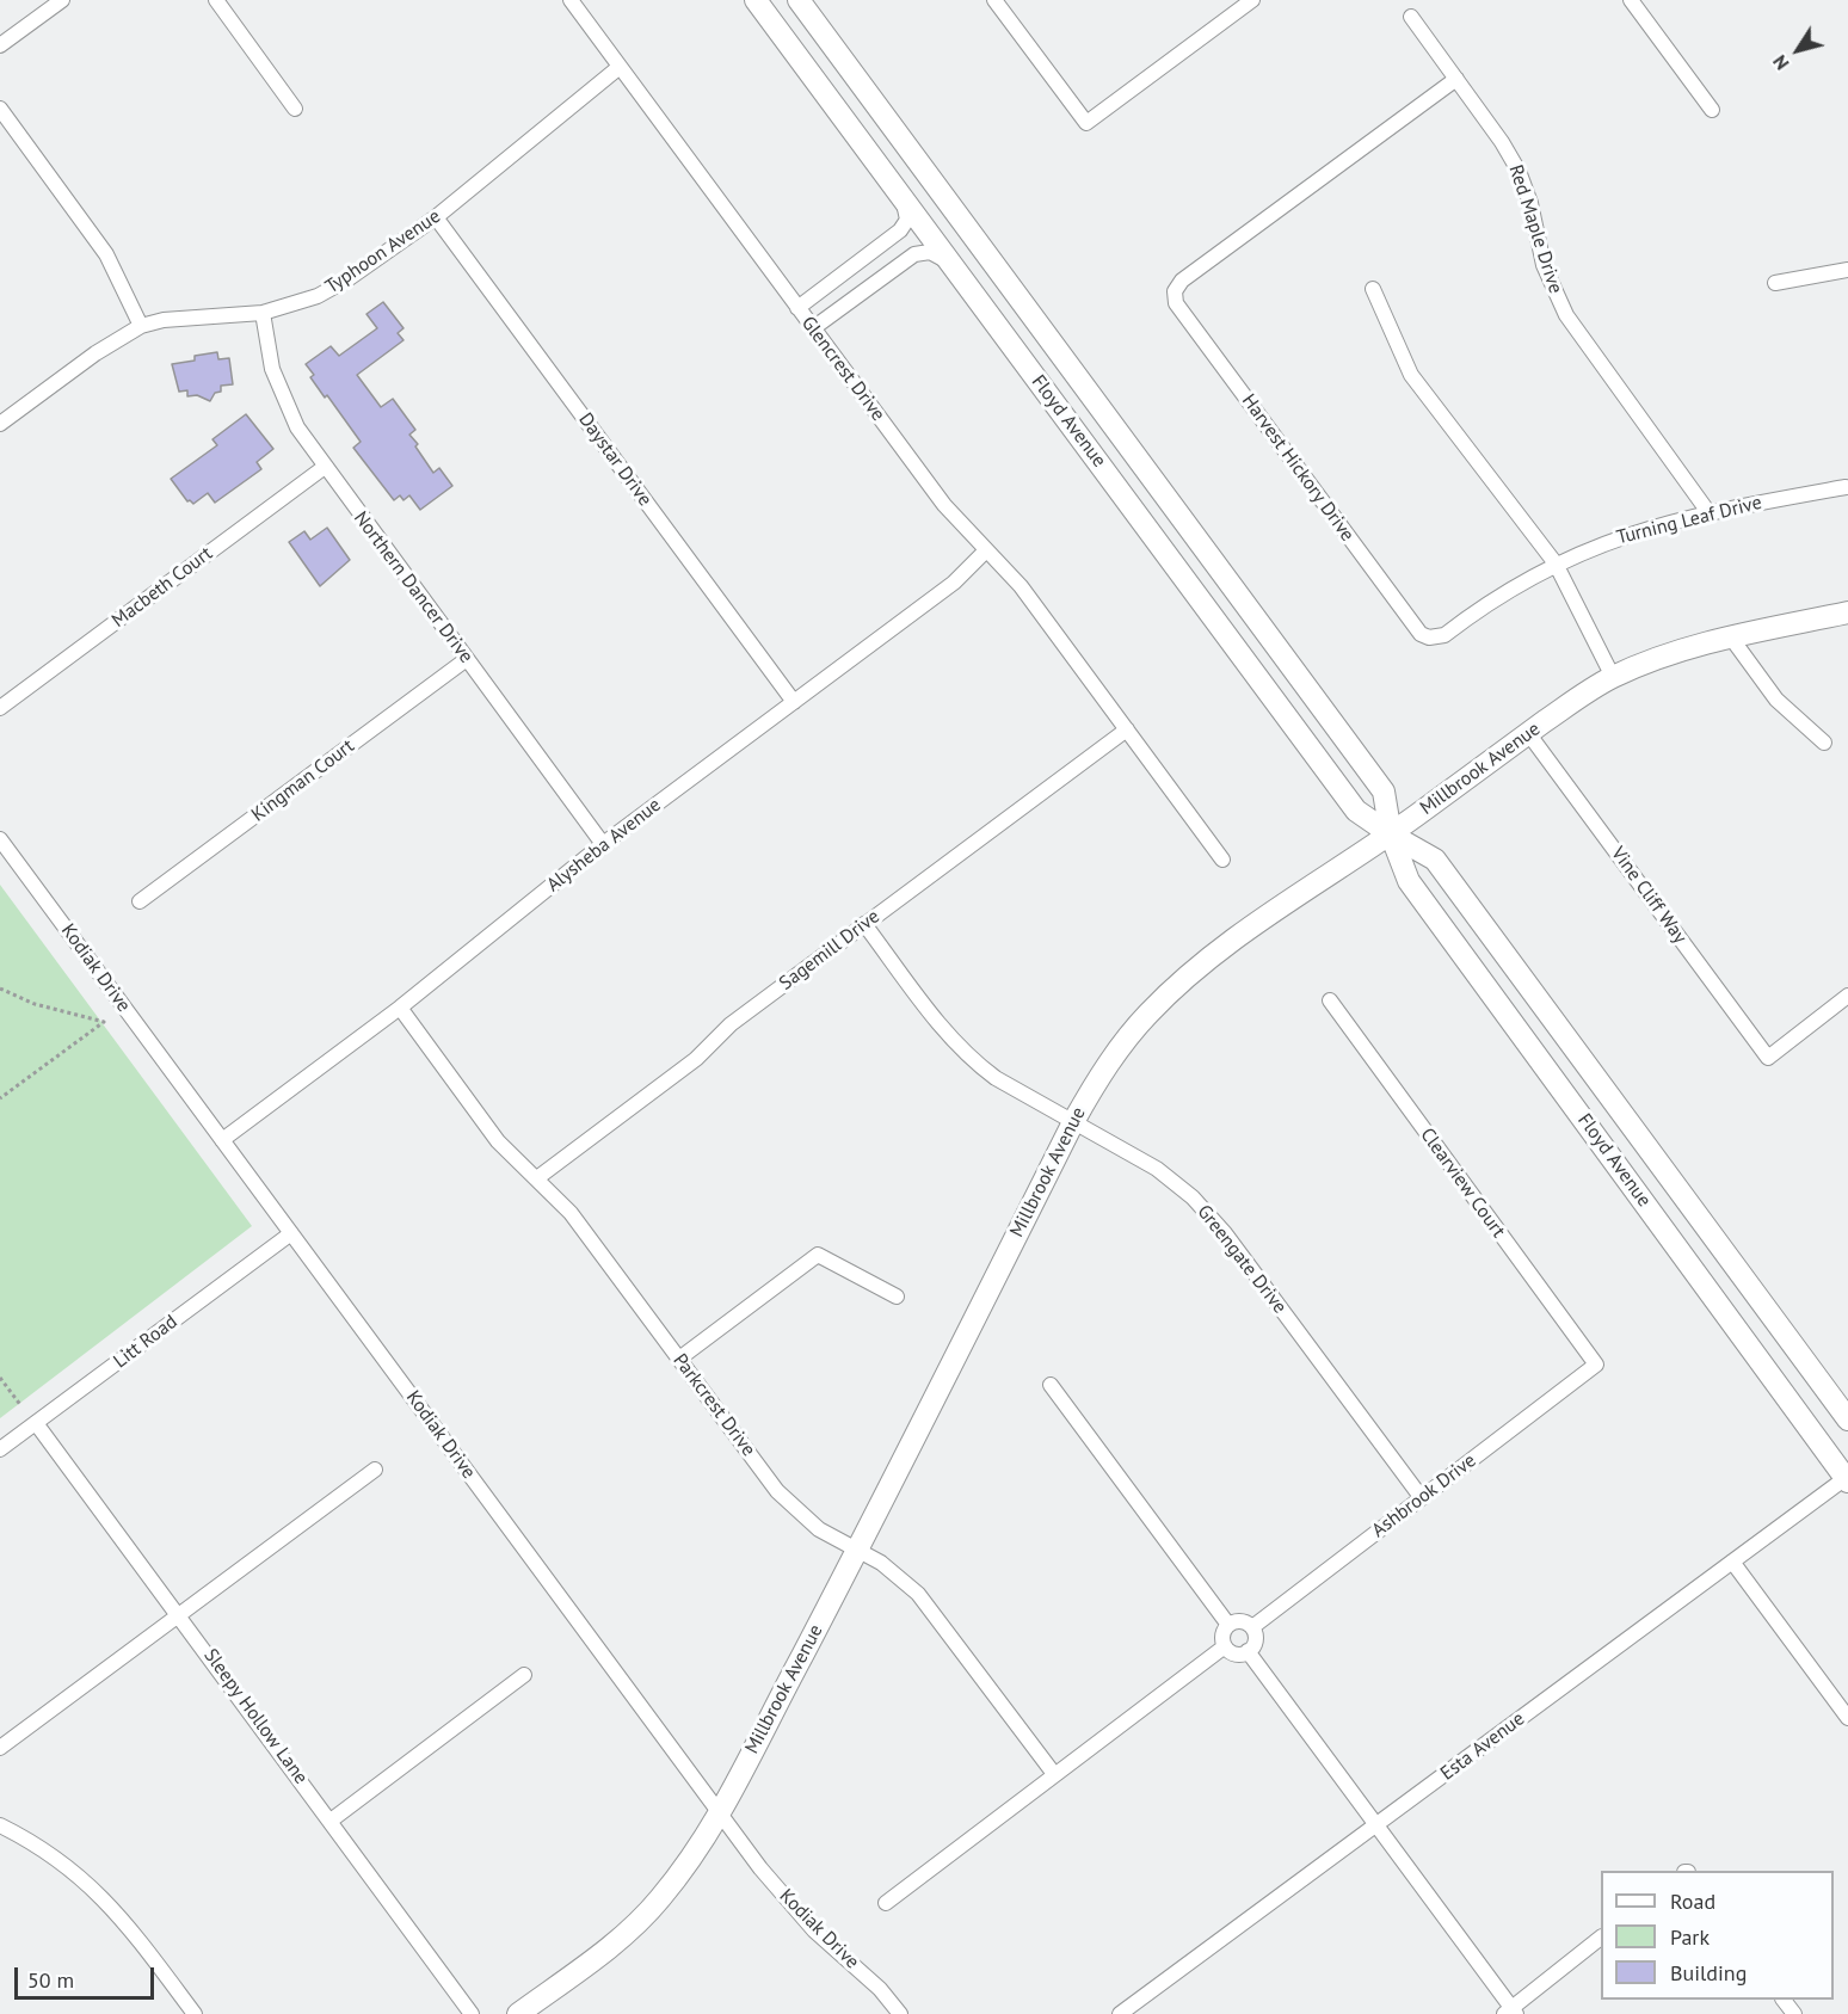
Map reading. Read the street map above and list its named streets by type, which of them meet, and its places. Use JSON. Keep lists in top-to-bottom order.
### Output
{
  "streets": {
    "street": [
      "Red Maple Drive",
      "Typhoon Avenue",
      "Glencrest Drive",
      "Floyd Avenue",
      "Daystar Drive",
      "Harvest Hickory Drive",
      "Turning Leaf Drive",
      "Macbeth Court",
      "Northern Dancer Drive",
      "Millbrook Avenue",
      "Kingman Court",
      "Alysheba Avenue",
      "Vine Cliff Way",
      "Sagemill Drive",
      "Kodiak Drive",
      "Clearview Court",
      "Greengate Drive",
      "Litt Road",
      "Parkcrest Drive",
      "Ashbrook Drive",
      "Sleepy Hollow Lane",
      "Esta Avenue"
    ]
  },
  "crossings": [
    ["Red Maple Drive", "Harvest Hickory Drive"],
    ["Red Maple Drive", "Turning Leaf Drive"],
    ["Typhoon Avenue", "Glencrest Drive"],
    ["Typhoon Avenue", "Daystar Drive"],
    ["Typhoon Avenue", "Northern Dancer Drive"],
    ["Glencrest Drive", "Alysheba Avenue"],
    ["Glencrest Drive", "Sagemill Drive"],
    ["Floyd Avenue", "Millbrook Avenue"],
    ["Floyd Avenue", "Esta Avenue"],
    ["Daystar Drive", "Alysheba Avenue"],
    ["Harvest Hickory Drive", "Turning Leaf Drive"],
    ["Macbeth Court", "Northern Dancer Drive"],
    ["Northern Dancer Drive", "Kingman Court"],
    ["Northern Dancer Drive", "Alysheba Avenue"],
    ["Millbrook Avenue", "Vine Cliff Way"],
    ["Millbrook Avenue", "Kodiak Drive"],
    ["Millbrook Avenue", "Greengate Drive"],
    ["Millbrook Avenue", "Parkcrest Drive"],
    ["Alysheba Avenue", "Kodiak Drive"],
    ["Alysheba Avenue", "Parkcrest Drive"],
    ["Sagemill Drive", "Greengate Drive"],
    ["Sagemill Drive", "Parkcrest Drive"],
    ["Kodiak Drive", "Litt Road"],
    ["Clearview Court", "Ashbrook Drive"],
    ["Greengate Drive", "Ashbrook Drive"],
    ["Litt Road", "Sleepy Hollow Lane"]
  ],
  "legend": ["Road", "Park", "Building"],
  "scale_bar": "50 m",
  "north": "bottom left"
}
